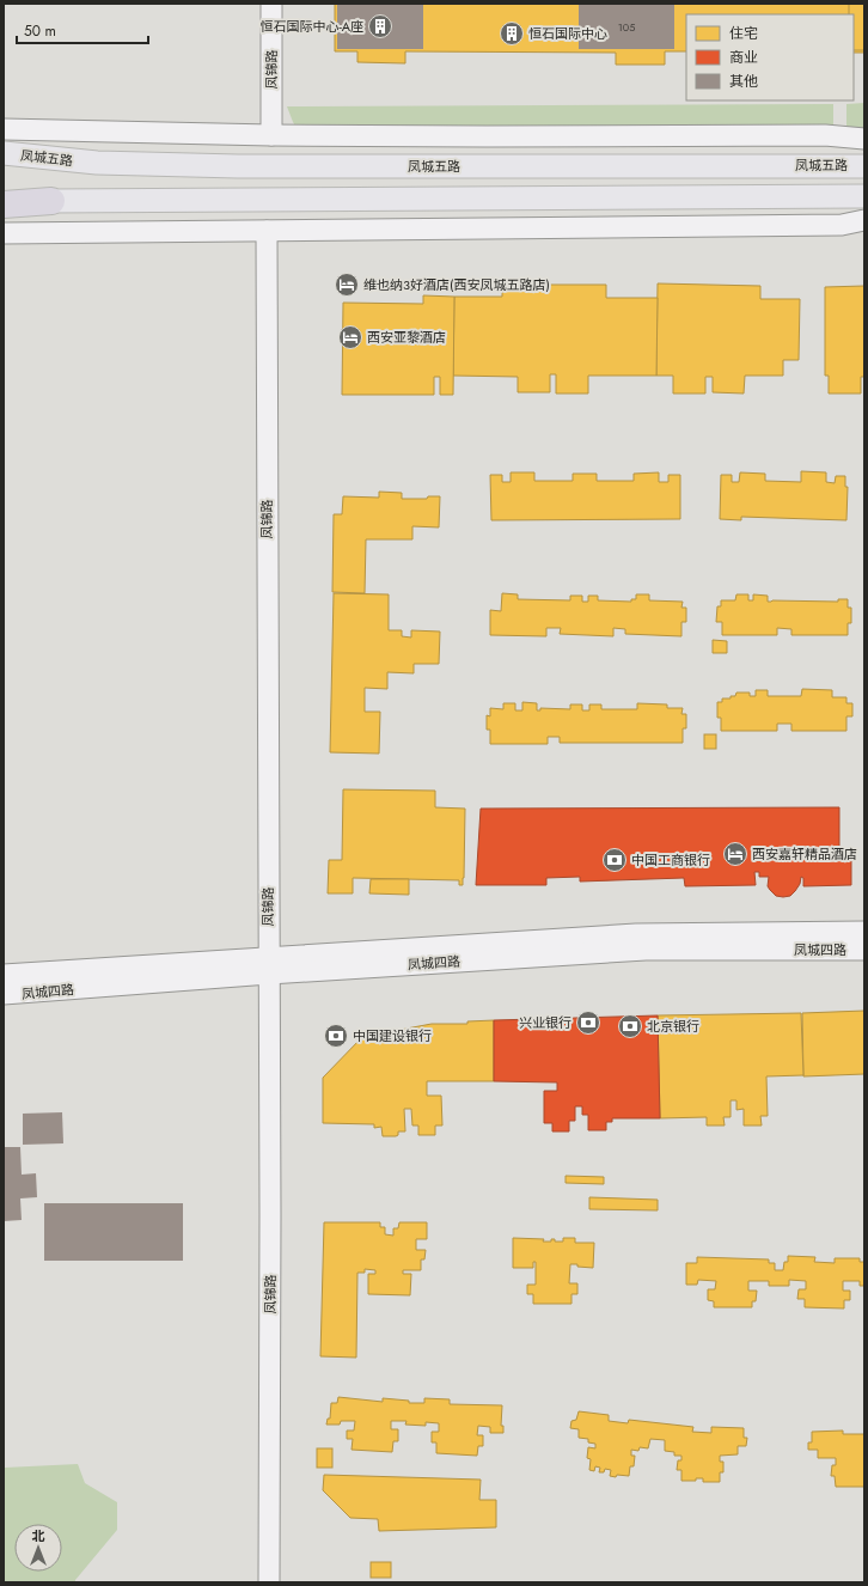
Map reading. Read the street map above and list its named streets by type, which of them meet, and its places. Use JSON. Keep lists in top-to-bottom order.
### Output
{
  "streets": {
    "main road": ["凤城五路"],
    "street": ["凤锦路", "凤城四路"]
  },
  "crossings": [
    ["凤锦路", "凤城四路"]
  ],
  "places": {
    "building": ["恒石国际中心-A座", "恒石国际中心"],
    "hotel": ["维也纳3好酒店(西安凤城五路店)", "西安亚黎酒店", "西安嘉轩精品酒店"],
    "bank": [
      "中国工商银行",
      "兴业银行",
      "北京银行",
      "中国建设银行"
    ]
  },
  "house_numbers": ["105"],
  "legend": ["住宅", "商业", "其他"],
  "scale_bar": "50 m",
  "north": "top"
}
